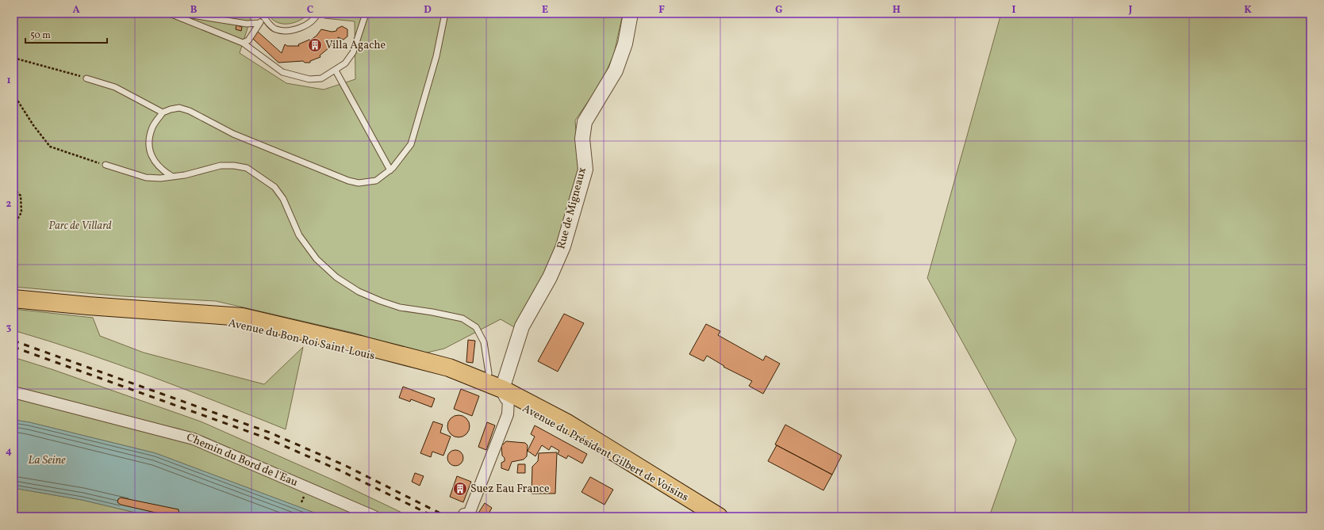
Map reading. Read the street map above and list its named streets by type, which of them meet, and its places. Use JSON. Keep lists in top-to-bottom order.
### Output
{
  "streets": {
    "main road": ["Avenue du Bon Roi Saint-Louis", "Avenue du Président Gilbert de Voisins"],
    "street": ["Rue de Migneaux", "Chemin du Bord de l'Eau"]
  },
  "crossings": [
    ["Rue de Migneaux", "Avenue du Bon Roi Saint-Louis"],
    ["Rue de Migneaux", "Avenue du Président Gilbert de Voisins"],
    ["Avenue du Bon Roi Saint-Louis", "Avenue du Président Gilbert de Voisins"]
  ],
  "water": ["La Seine"],
  "parks": ["Parc de Villard"],
  "places": {
    "building": ["Villa Agache", "Suez Eau France"]
  },
  "scale_bar": "50 m",
  "grid": {
    "columns": [
      "A",
      "B",
      "C",
      "D",
      "E",
      "F",
      "G",
      "H",
      "I",
      "J",
      "K"
    ],
    "rows": [
      "1",
      "2",
      "3",
      "4"
    ]
  }
}
